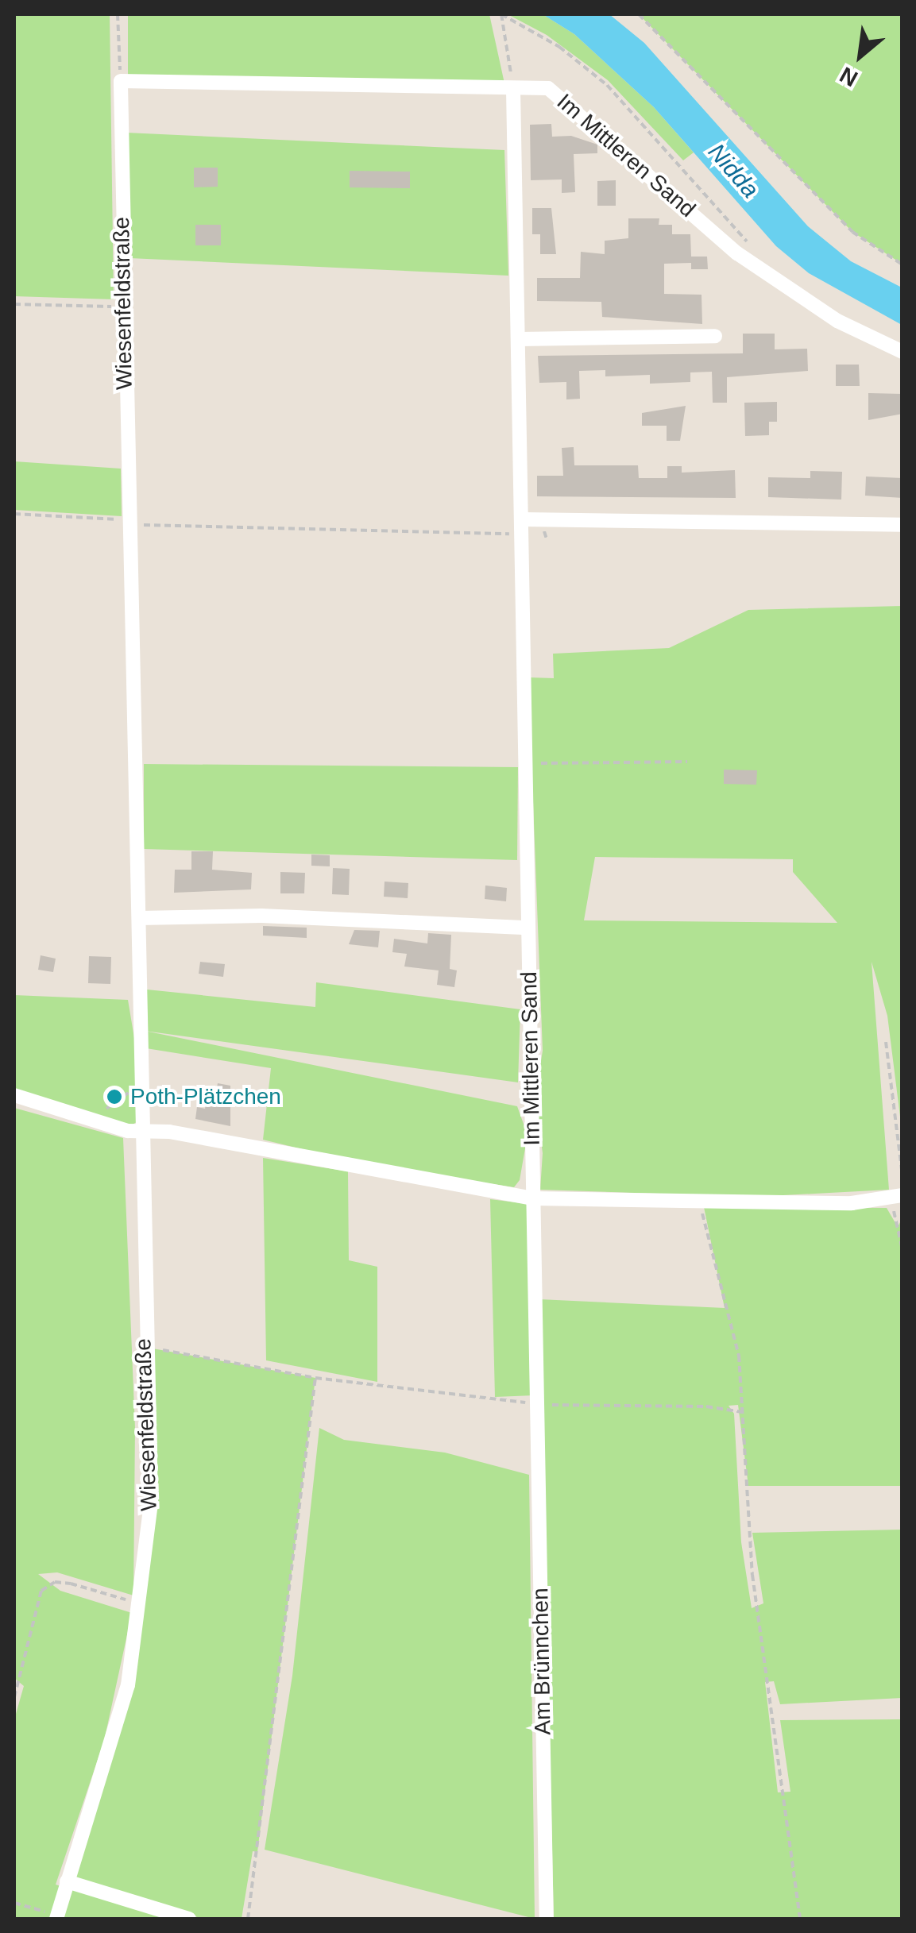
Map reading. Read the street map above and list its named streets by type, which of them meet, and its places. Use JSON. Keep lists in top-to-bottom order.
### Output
{
  "streets": {
    "street": ["Im Mittleren Sand", "Wiesenfeldstraße", "Am Brünnchen"]
  },
  "crossings": [
    ["Im Mittleren Sand", "Am Brünnchen"]
  ],
  "water": ["Nidda"],
  "places": ["Poth-Plätzchen"],
  "north": "bottom left"
}
